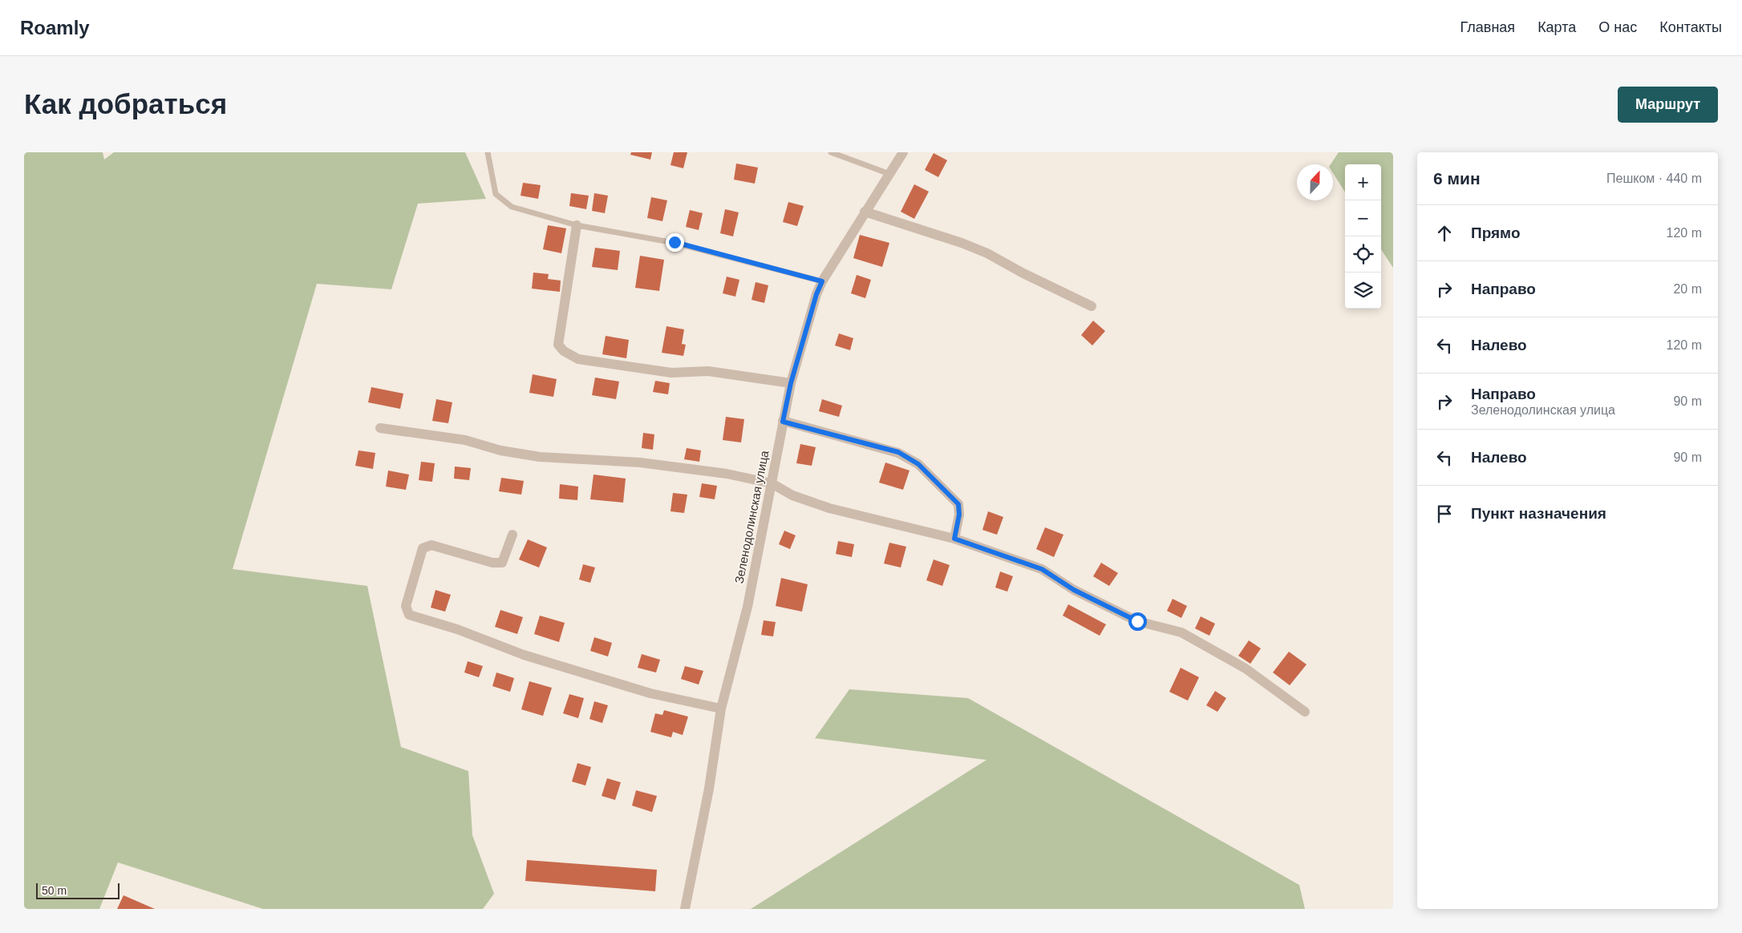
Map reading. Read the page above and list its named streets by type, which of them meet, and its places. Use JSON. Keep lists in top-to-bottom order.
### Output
{
  "streets": {
    "street": ["Зеленодолинская улица"]
  },
  "scale_bar": "50 m",
  "north": "top",
  "page": {
    "header": "Roamly",
    "nav": [
      "Главная",
      "Карта",
      "О нас",
      "Контакты"
    ],
    "buttons": "Маршрут",
    "title": "Как добраться",
    "heading": ["6 мин", "Пешком · 440 m"],
    "map_buttons": ["+", "−"],
    "list": [
      ["Прямо", "120 m"],
      ["Направо", "20 m"],
      ["Налево", "120 m"],
      ["Направо", "Зеленодолинская улица", "90 m"],
      ["Налево", "90 m"],
      "Пункт назначения"
    ],
    "scale": "50 m"
  }
}
